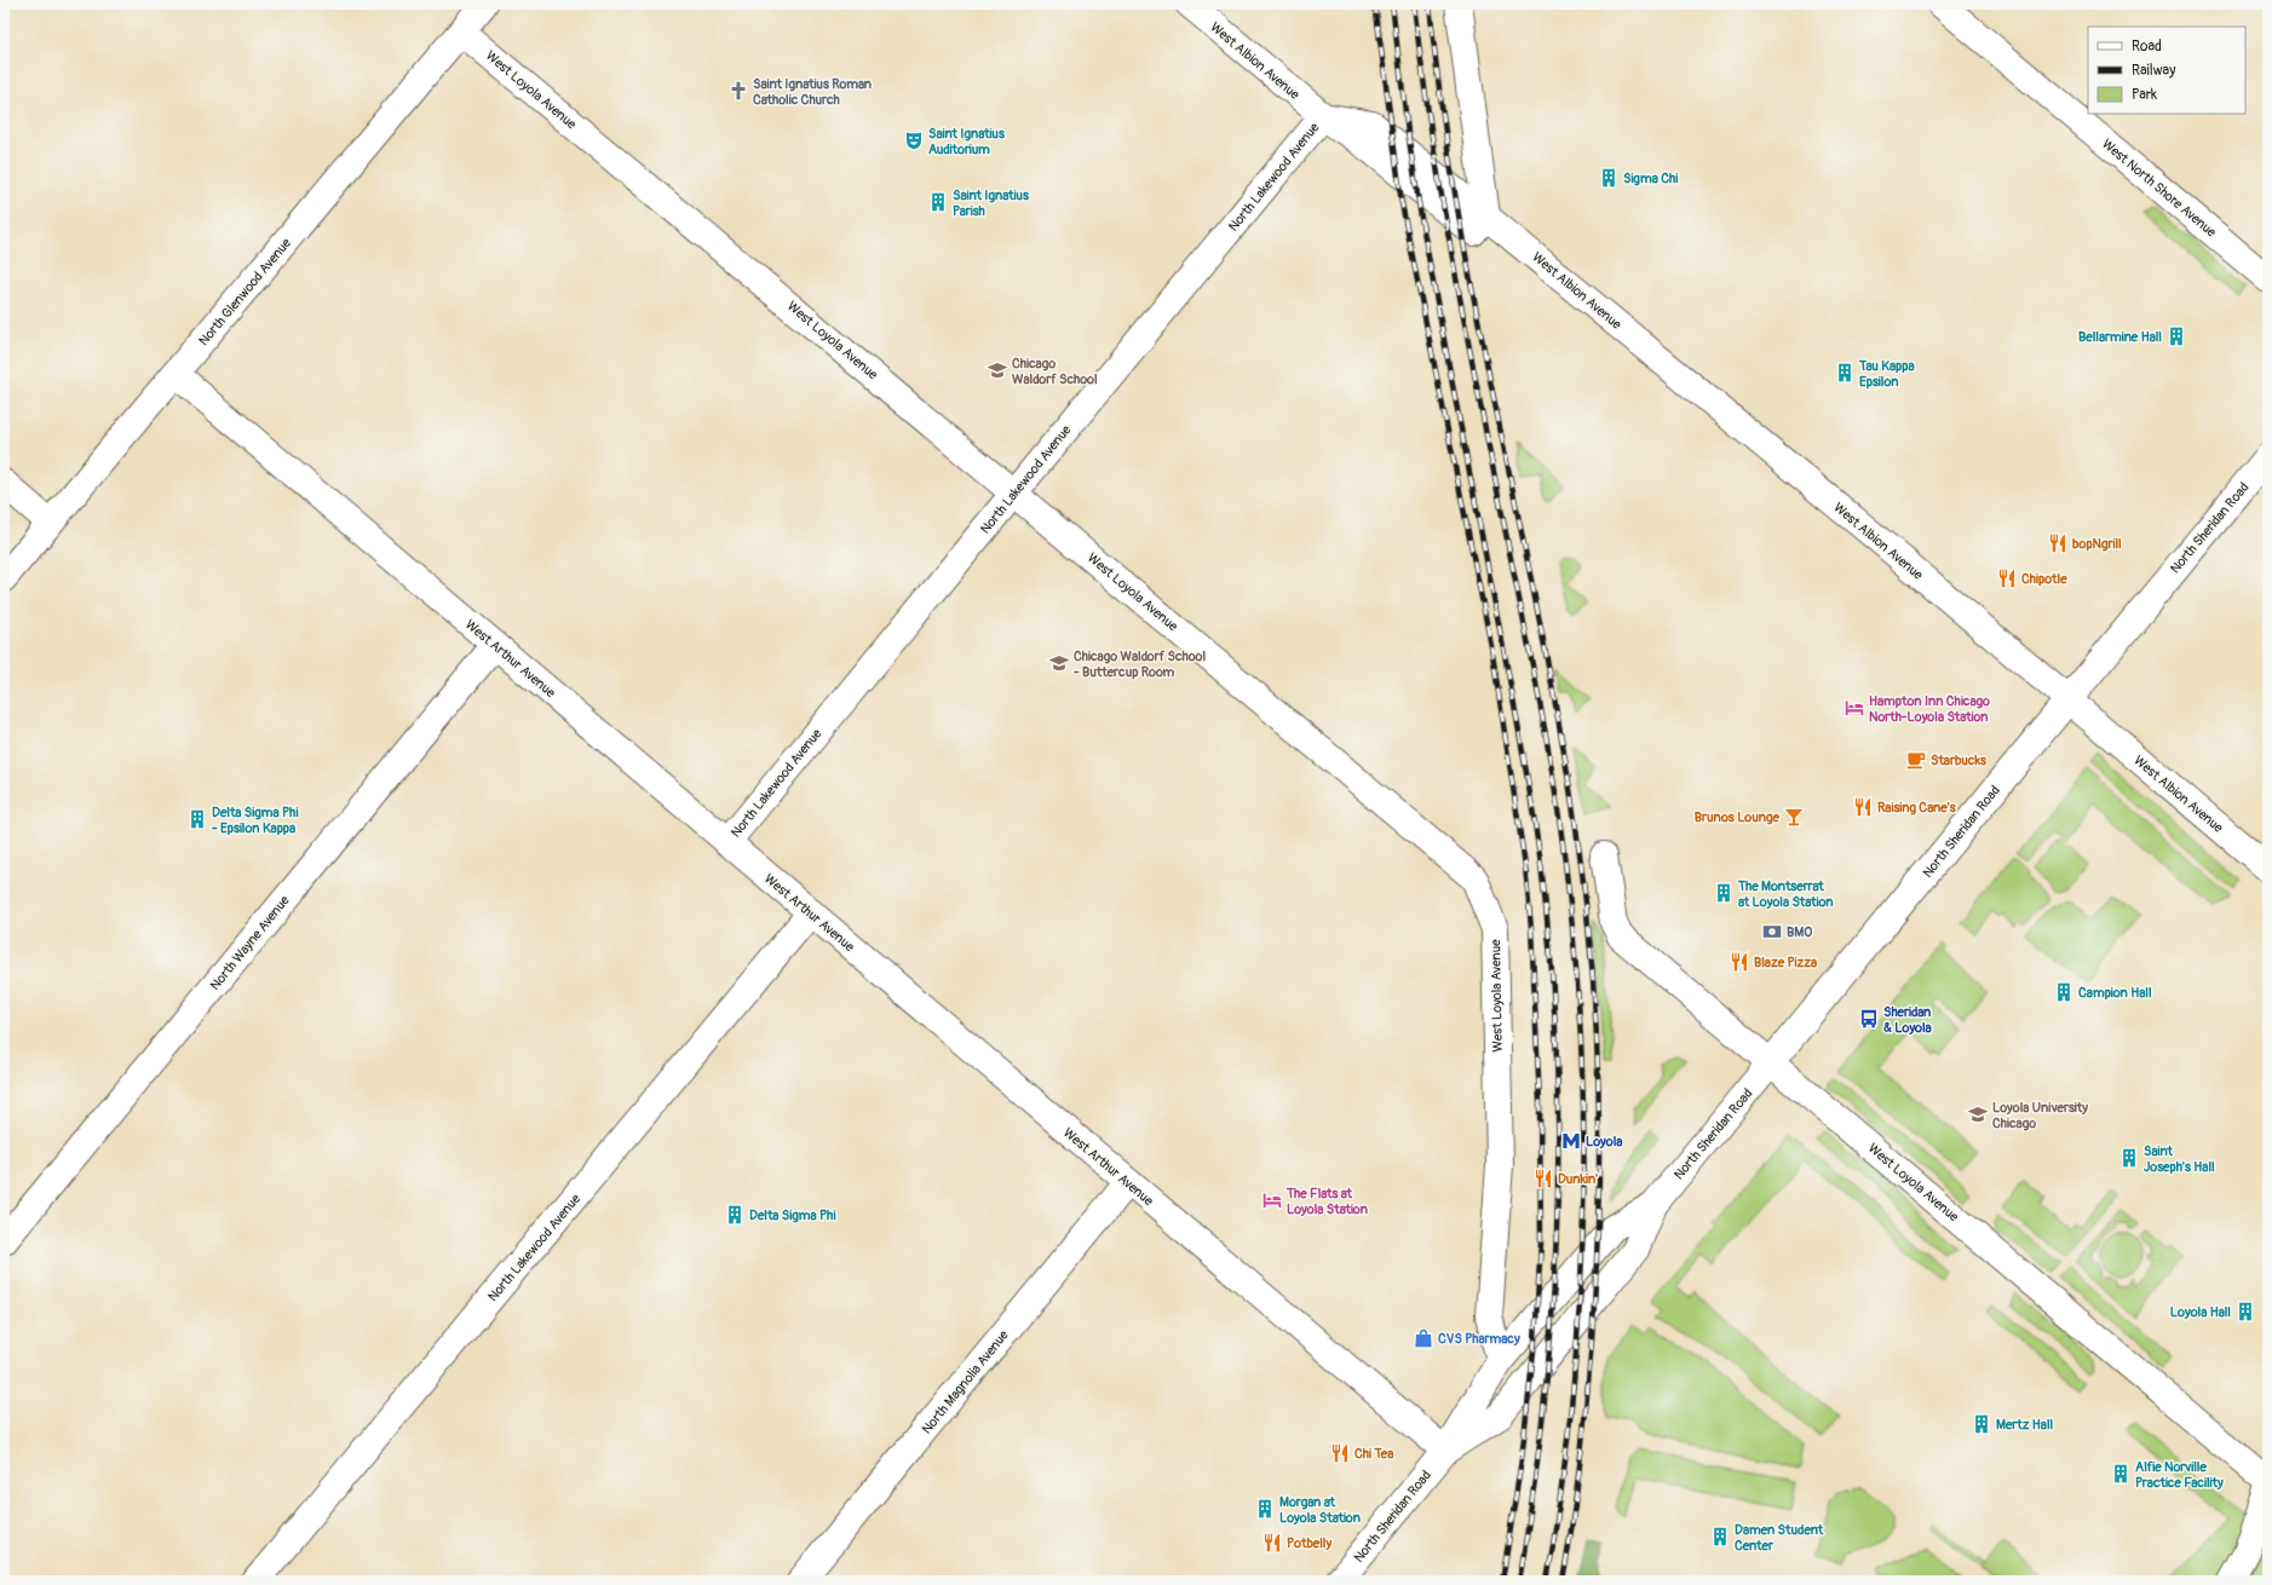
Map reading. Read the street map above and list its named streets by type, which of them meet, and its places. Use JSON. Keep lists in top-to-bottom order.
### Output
{
  "streets": {
    "street": [
      "West Albion Avenue",
      "West Loyola Avenue",
      "North Lakewood Avenue",
      "West North Shore Avenue",
      "North Glenwood Avenue",
      "North Sheridan Road",
      "West Arthur Avenue",
      "North Wayne Avenue",
      "North Magnolia Avenue"
    ]
  },
  "crossings": [
    ["West Albion Avenue", "North Lakewood Avenue"],
    ["West Albion Avenue", "North Sheridan Road"],
    ["West Loyola Avenue", "North Lakewood Avenue"],
    ["West Loyola Avenue", "North Glenwood Avenue"],
    ["West Loyola Avenue", "North Sheridan Road"],
    ["North Lakewood Avenue", "West Arthur Avenue"],
    ["North Glenwood Avenue", "West Arthur Avenue"],
    ["North Sheridan Road", "West Arthur Avenue"],
    ["West Arthur Avenue", "North Wayne Avenue"],
    ["West Arthur Avenue", "North Magnolia Avenue"]
  ],
  "places": {
    "church": ["Saint Ignatius Roman Catholic Church"],
    "theatre": ["Saint Ignatius Auditorium"],
    "building": [
      "Sigma Chi",
      "Saint Ignatius Parish",
      "Bellarmine Hall",
      "Tau Kappa Epsilon",
      "Delta Sigma Phi - Epsilon Kappa",
      "The Montserrat at Loyola Station",
      "Campion Hall",
      "Saint Joseph's Hall",
      "Delta Sigma Phi",
      "Loyola Hall",
      "Mertz Hall",
      "Alfie Norville Practice Facility",
      "Morgan at Loyola Station",
      "Damen Student Center"
    ],
    "school or university": ["Chicago Waldorf School", "Chicago Waldorf School - Buttercup Room", "Loyola University Chicago"],
    "restaurant": [
      "bopNgrill",
      "Chipotle",
      "Raising Cane's",
      "Blaze Pizza",
      "Dunkin'",
      "Chi Tea",
      "Potbelly"
    ],
    "hotel": ["Hampton Inn Chicago North-Loyola Station", "The Flats at Loyola Station"],
    "cafe": ["Starbucks"],
    "bar": ["Brunos Lounge"],
    "bank": ["BMO"],
    "bus stop": ["Sheridan & Loyola"],
    "metro station": ["Loyola"],
    "shop": ["CVS Pharmacy"]
  },
  "legend": ["Road", "Railway", "Park"]
}
